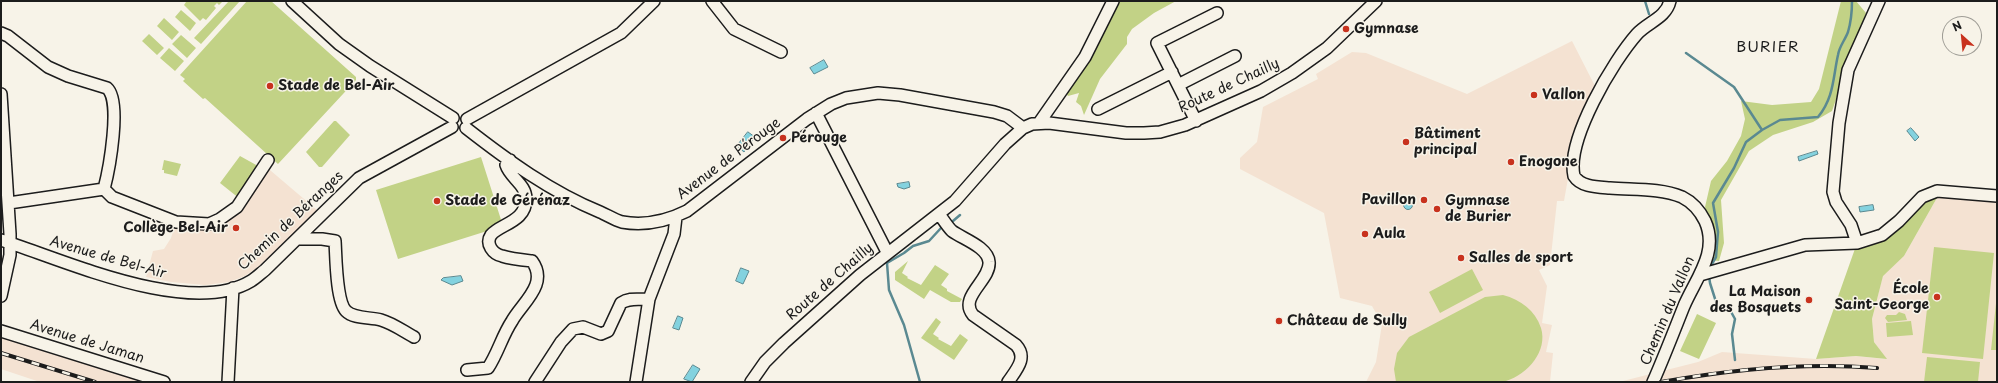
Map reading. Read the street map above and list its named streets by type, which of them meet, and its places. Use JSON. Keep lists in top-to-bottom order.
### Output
{
  "streets": {
    "street": [
      "Route de Chailly",
      "Avenue de Pérouge",
      "Chemin de Béranges",
      "Avenue de Bel-Air",
      "Chemin du Vallon",
      "Avenue de Jaman"
    ]
  },
  "crossings": [
    ["Route de Chailly", "Avenue de Pérouge"],
    ["Chemin de Béranges", "Avenue de Bel-Air"]
  ],
  "districts": ["BURIER"],
  "places": [
    "Gymnase",
    "Stade de Bel-Air",
    "Vallon",
    "Pérouge",
    "Bâtiment principal",
    "Enogone",
    "Pavillon",
    "Stade de Gérénaz",
    "Gymnase de Burier",
    "Collège Bel-Air",
    "Aula",
    "Salles de sport",
    "École Saint-George",
    "La Maison des Bosquets",
    "Château de Sully"
  ],
  "north": "top left"
}
